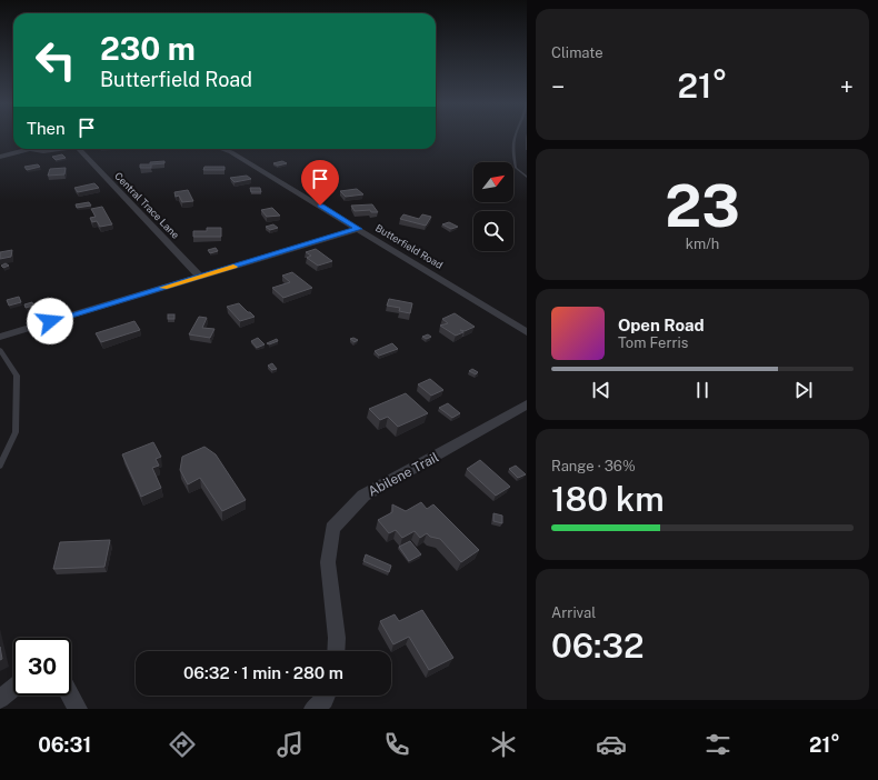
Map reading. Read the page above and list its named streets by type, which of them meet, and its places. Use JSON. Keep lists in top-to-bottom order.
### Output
{
  "streets": {
    "street": ["Central Trace Lane", "Butterfield Road", "Abilene Trail"]
  },
  "north": "top right",
  "page": {
    "tile": [
      "Climate",
      ["23", "km/h"],
      ["Range · 36%", "180 km"],
      ["Arrival", "06:32"]
    ],
    "turn": ["230 m", "Butterfield Road"],
    "heat": ["−", "21°", "+"],
    "then": "Then",
    "song": ["Open Road", "Tom Ferris"],
    "limit": "30",
    "trip": "06:32 · 1 min · 280 m",
    "tabs": ["06:31", "21°"]
  }
}
